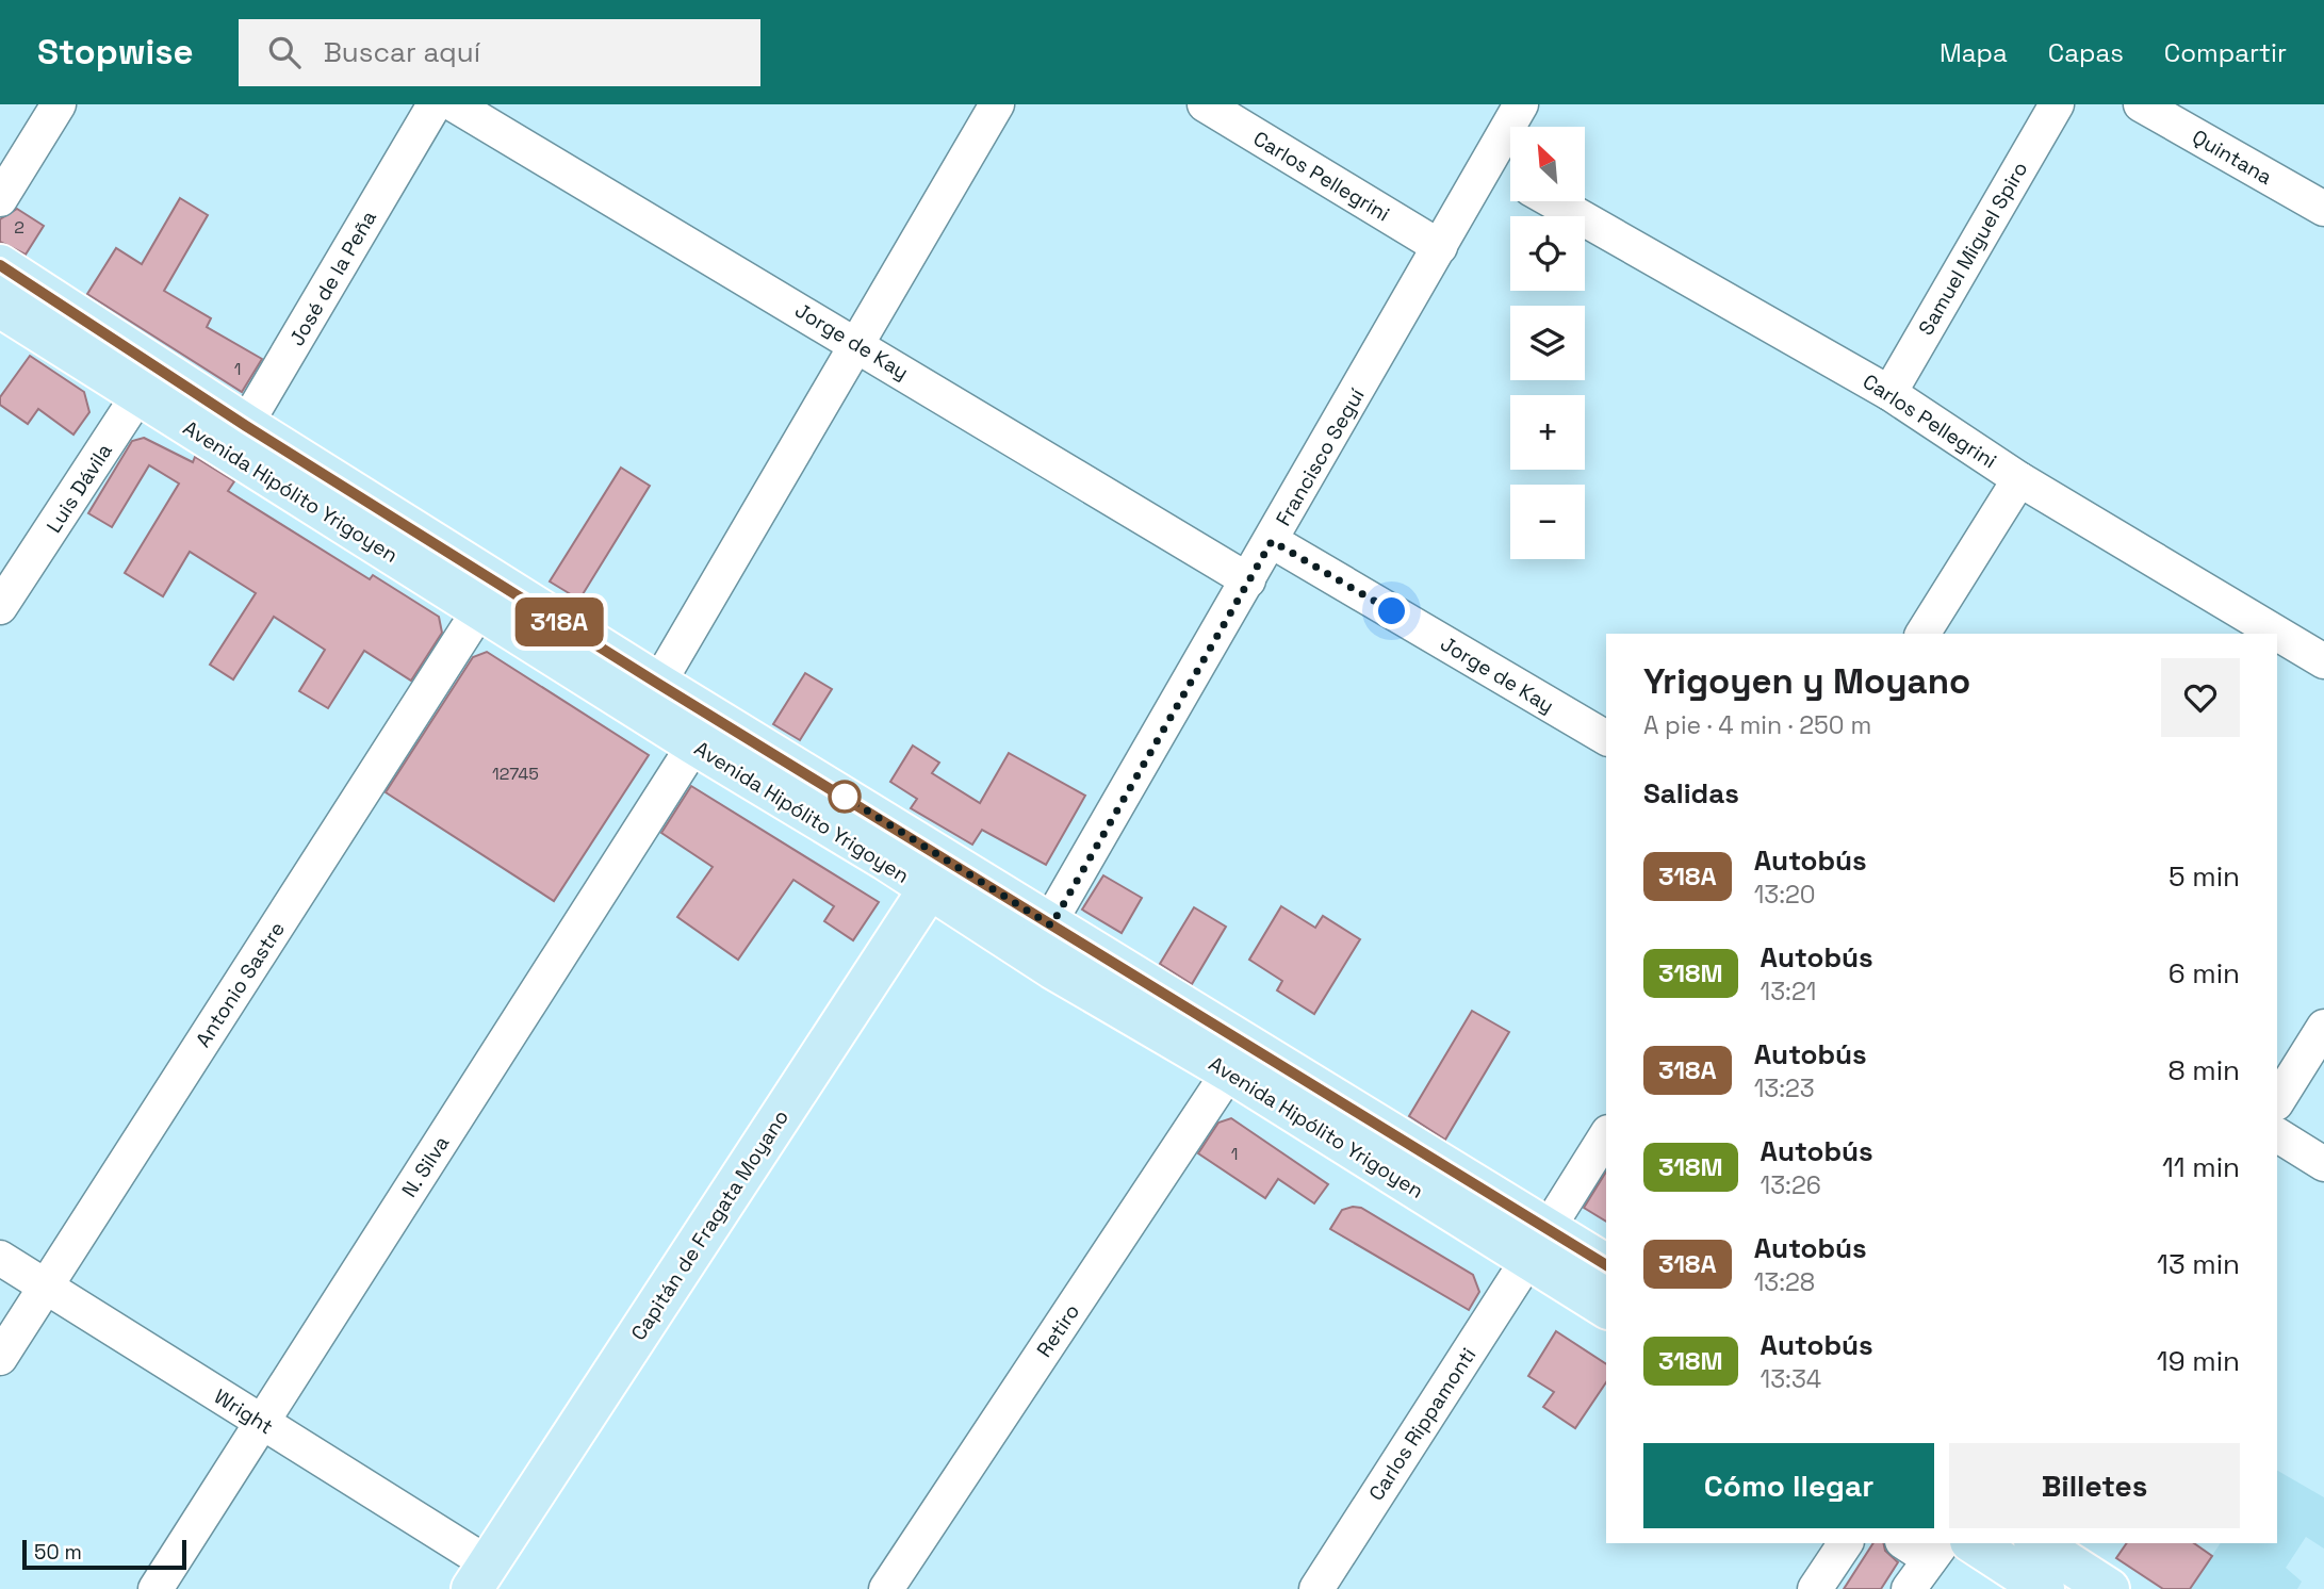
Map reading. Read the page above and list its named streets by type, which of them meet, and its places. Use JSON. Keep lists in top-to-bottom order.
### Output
{
  "streets": {
    "main road": ["Avenida Hipólito Yrigoyen", "Capitán de Fragata Moyano"],
    "street": [
      "Quintana",
      "Carlos Pellegrini",
      "Samuel Miguel Spiro",
      "José de la Peña",
      "Jorge de Kay",
      "Francisco Seguí",
      "Luis Dávila",
      "Antonio Sastre",
      "N. Silva",
      "Retiro",
      "Wright",
      "Carlos Rippamonti"
    ]
  },
  "crossings": [
    ["Carlos Pellegrini", "Samuel Miguel Spiro"],
    ["Carlos Pellegrini", "Francisco Seguí"],
    ["José de la Peña", "Avenida Hipólito Yrigoyen"],
    ["Jorge de Kay", "Francisco Seguí"],
    ["Francisco Seguí", "Avenida Hipólito Yrigoyen"],
    ["Luis Dávila", "Avenida Hipólito Yrigoyen"],
    ["Avenida Hipólito Yrigoyen", "Antonio Sastre"],
    ["Avenida Hipólito Yrigoyen", "N. Silva"],
    ["Avenida Hipólito Yrigoyen", "Capitán de Fragata Moyano"],
    ["Avenida Hipólito Yrigoyen", "Retiro"],
    ["Avenida Hipólito Yrigoyen", "Carlos Rippamonti"],
    ["Antonio Sastre", "Wright"],
    ["N. Silva", "Wright"],
    ["Capitán de Fragata Moyano", "Wright"]
  ],
  "lines": ["bus line 318A"],
  "house_numbers": [
    "2",
    "1",
    "12745",
    "1"
  ],
  "scale_bar": "50 m",
  "north": "top left",
  "page": {
    "header": "Stopwise",
    "search": "Buscar aquí",
    "nav": ["Mapa", "Capas", "Compartir"],
    "on_map": "318A",
    "map_buttons": ["+", "−"],
    "heading": [
      ["Yrigoyen y Moyano", "A pie · 4 min · 250 m"],
      "Salidas"
    ],
    "list": [
      {
        "mark": "318A",
        "name": "Autobús",
        "note": "13:20",
        "value": "5 min"
      },
      {
        "mark": "318M",
        "name": "Autobús",
        "note": "13:21",
        "value": "6 min"
      },
      {
        "mark": "318A",
        "name": "Autobús",
        "note": "13:23",
        "value": "8 min"
      },
      {
        "mark": "318M",
        "name": "Autobús",
        "note": "13:26",
        "value": "11 min"
      },
      {
        "mark": "318A",
        "name": "Autobús",
        "note": "13:28",
        "value": "13 min"
      },
      {
        "mark": "318M",
        "name": "Autobús",
        "note": "13:34",
        "value": "19 min"
      }
    ],
    "buttons": ["Cómo llegar", "Billetes"],
    "scale": "50 m"
  }
}
